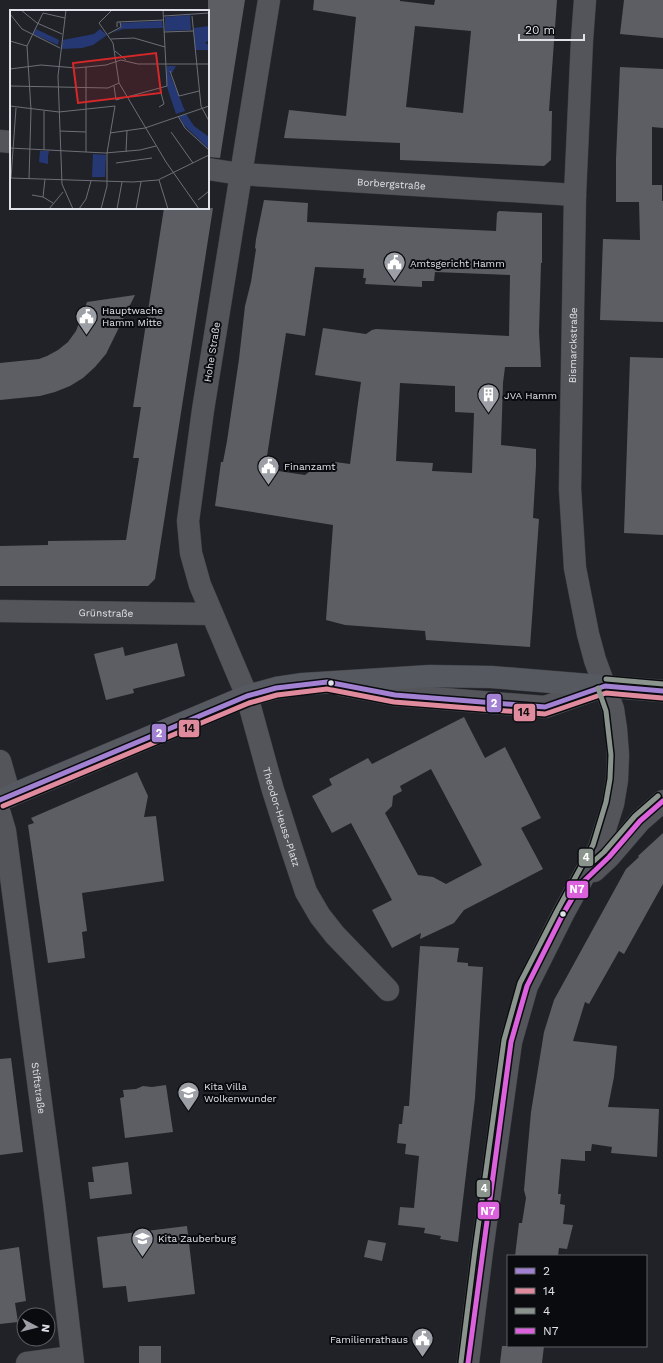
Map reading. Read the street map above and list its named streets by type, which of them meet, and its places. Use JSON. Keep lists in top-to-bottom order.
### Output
{
  "streets": {
    "street": [
      "Borbergstraße",
      "Bismarckstraße",
      "Hohe Straße",
      "Grünstraße",
      "Theodor-Heuss-Platz",
      "Stiftstraße"
    ]
  },
  "crossings": [
    ["Borbergstraße", "Bismarckstraße"],
    ["Borbergstraße", "Hohe Straße"],
    ["Hohe Straße", "Grünstraße"],
    ["Hohe Straße", "Theodor-Heuss-Platz"]
  ],
  "places": {
    "public building": [
      "Amtsgericht Hamm",
      "Hauptwache Hamm Mitte",
      "Finanzamt",
      "Familienrathaus"
    ],
    "building": ["JVA Hamm"],
    "school or university": ["Kita Villa Wolkenwunder", "Kita Zauberburg"]
  },
  "lines": [
    "transit line 4",
    "transit line 2",
    "transit line 14",
    "transit line N7"
  ],
  "legend": [
    "2",
    "14",
    "4",
    "N7"
  ],
  "scale_bar": "20 m",
  "north": "right"
}
